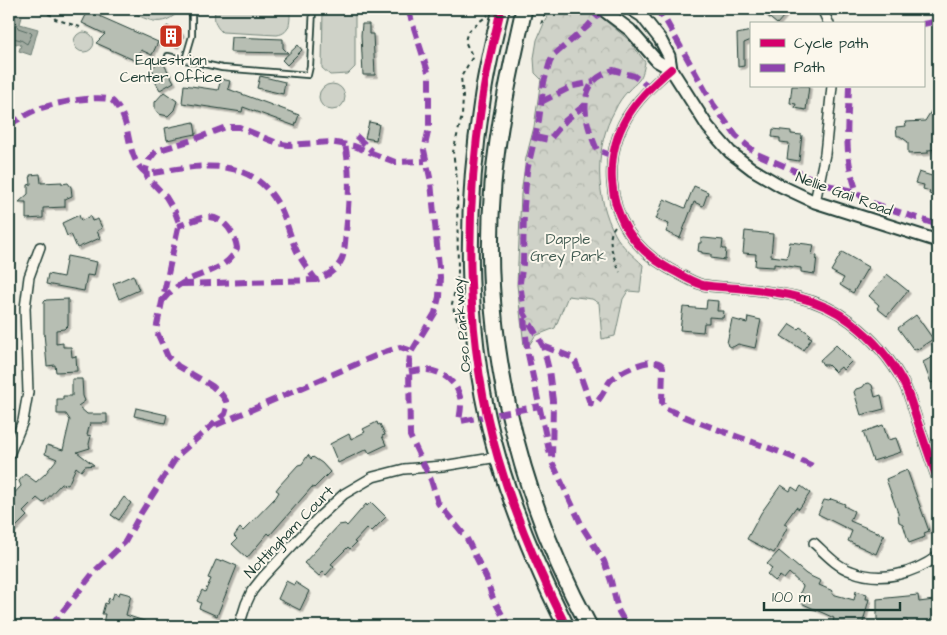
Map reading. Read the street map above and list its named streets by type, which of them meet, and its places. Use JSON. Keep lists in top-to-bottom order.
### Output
{
  "streets": {
    "main road": ["Oso Parkway"],
    "street": ["Nellie Gail Road", "Nottingham Court"]
  },
  "crossings": [
    ["Oso Parkway", "Nottingham Court"]
  ],
  "parks": ["Dapple Grey Park"],
  "places": {
    "building": ["Equestrian Center Office"]
  },
  "legend": ["Cycle path", "Path"],
  "scale_bar": "100 m"
}
